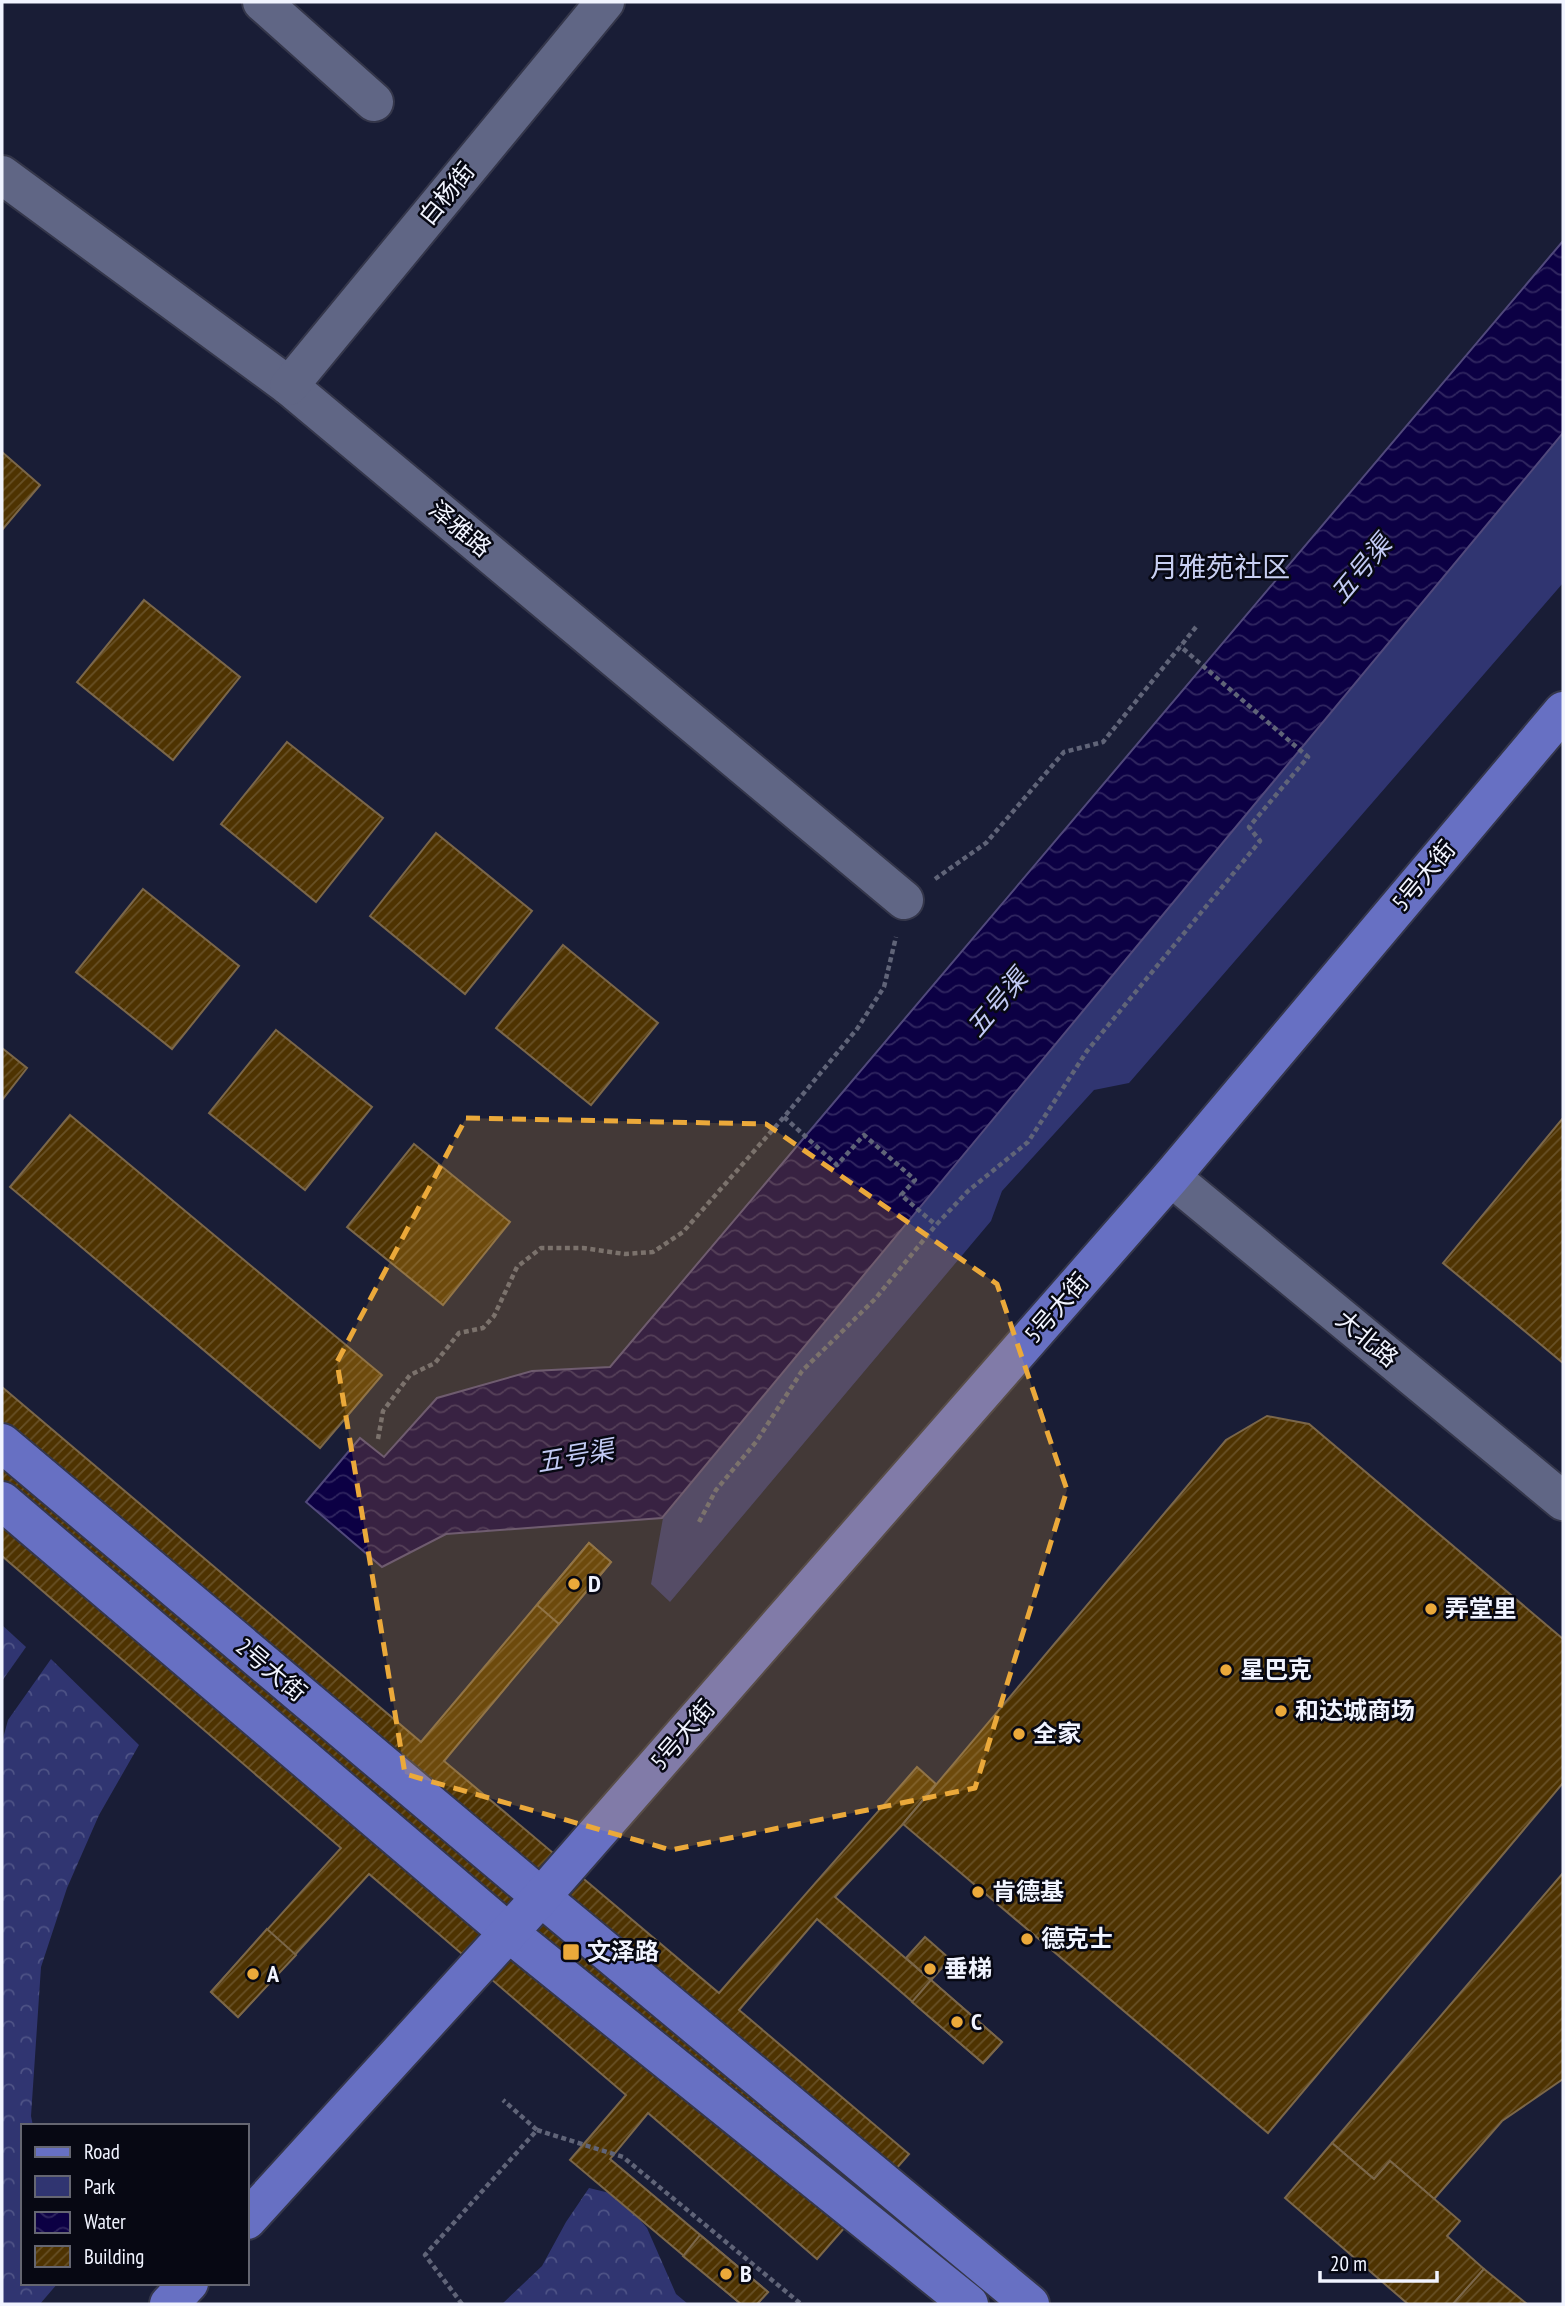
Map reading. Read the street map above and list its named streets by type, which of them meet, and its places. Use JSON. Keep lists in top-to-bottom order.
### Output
{
  "streets": {
    "main road": ["5号大街", "2号大街"],
    "street": ["白杨街", "泽雅路", "大北路"]
  },
  "crossings": [
    ["白杨街", "泽雅路"],
    ["5号大街", "大北路"],
    ["5号大街", "2号大街"]
  ],
  "districts": ["月雅苑社区"],
  "water": ["五号渠"],
  "places": {
    "other": [
      "D",
      "弄堂里",
      "星巴克",
      "和达城商场",
      "全家",
      "肯德基",
      "德克士",
      "垂梯",
      "A",
      "C",
      "B"
    ],
    "transit": ["文泽路"]
  },
  "legend": [
    "Road",
    "Park",
    "Water",
    "Building"
  ],
  "scale_bar": "20 m"
}
